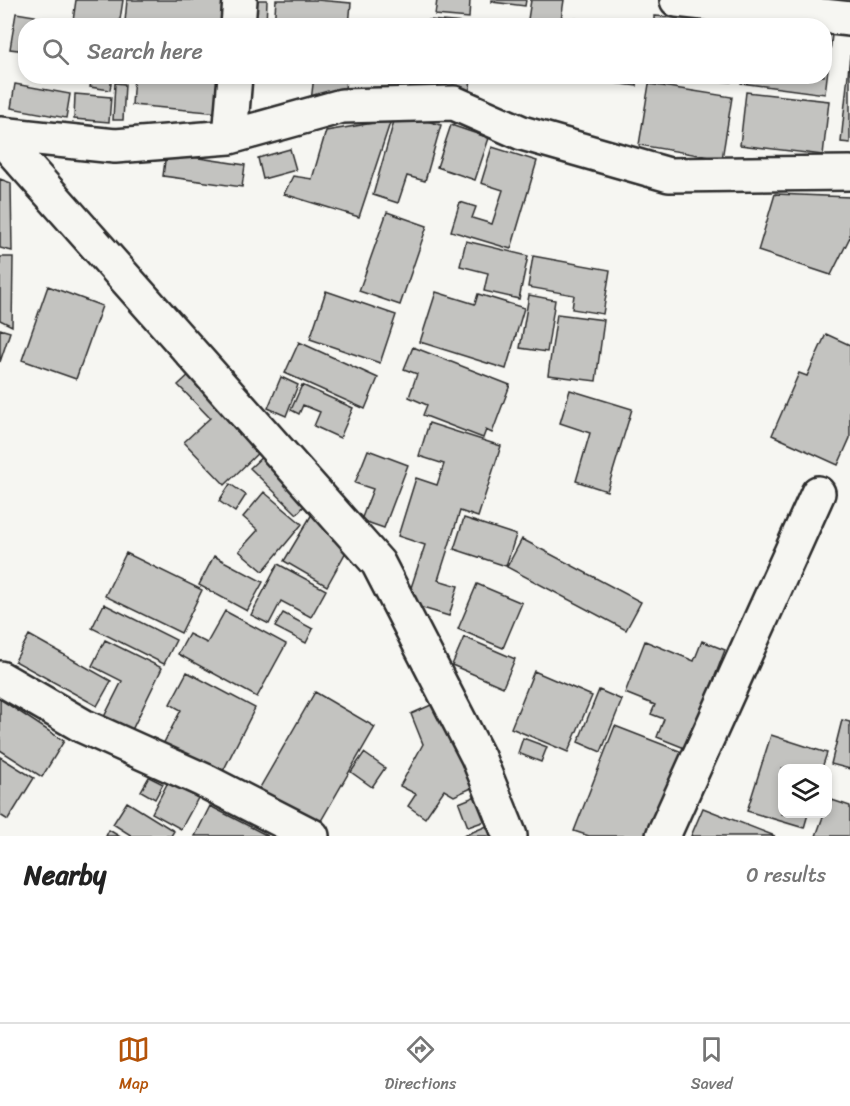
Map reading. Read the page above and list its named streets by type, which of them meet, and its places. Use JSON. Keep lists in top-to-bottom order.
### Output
{
  "page": {
    "search": "Search here",
    "heading": ["Nearby", "0 results"],
    "nav": ["Map", "Directions", "Saved"]
  }
}
